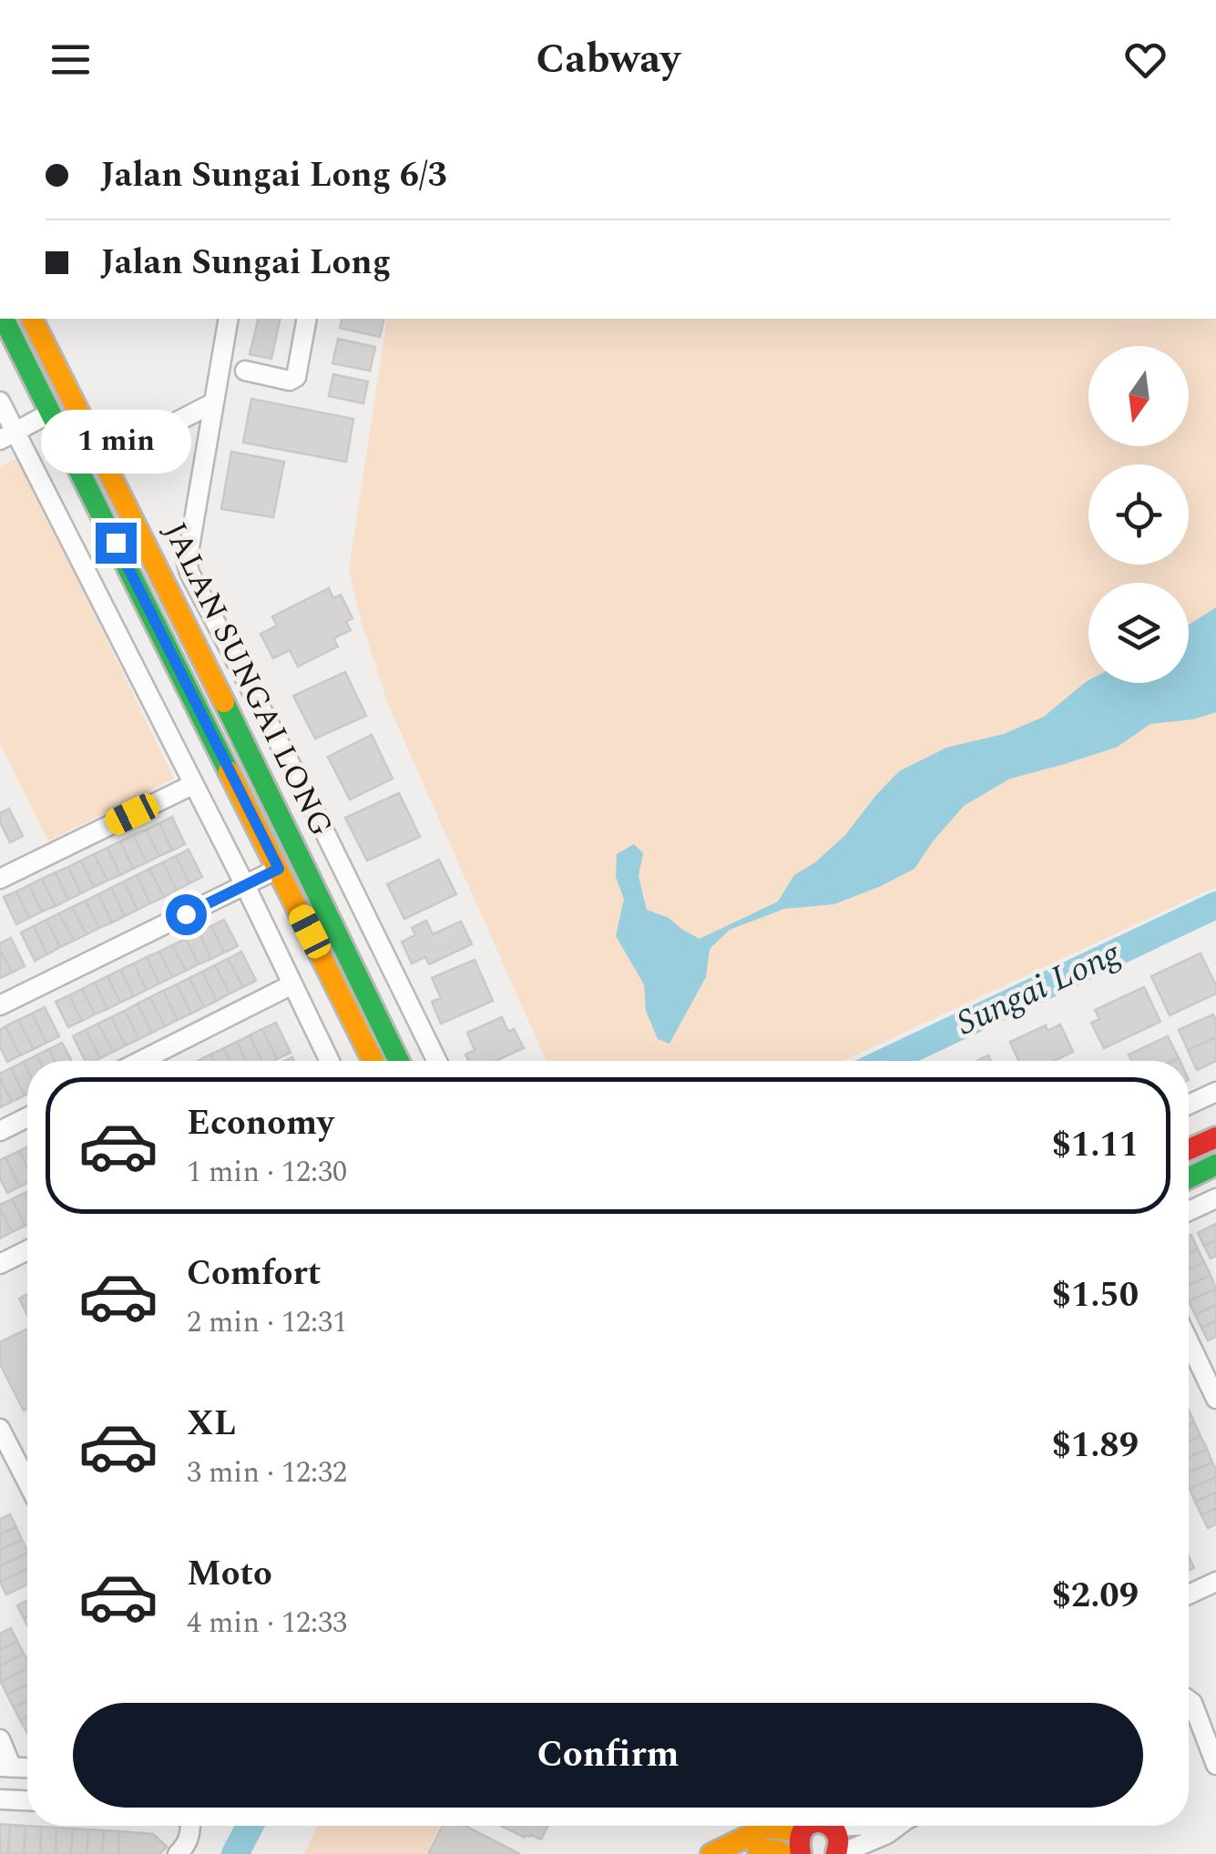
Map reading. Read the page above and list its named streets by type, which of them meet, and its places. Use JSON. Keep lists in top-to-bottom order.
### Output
{
  "streets": {
    "street": ["JALAN SUNGAI LONG"]
  },
  "water": ["Sungai Long"],
  "north": "bottom",
  "page": {
    "header": "Cabway",
    "banner": ["Jalan Sungai Long 6/3", "Jalan Sungai Long"],
    "bubble": "1 min",
    "list": [
      {
        "name": "Economy",
        "note": "1 min · 12:30",
        "value": "$1.11"
      },
      {
        "name": "Comfort",
        "note": "2 min · 12:31",
        "value": "$1.50"
      },
      {
        "name": "XL",
        "note": "3 min · 12:32",
        "value": "$1.89"
      },
      {
        "name": "Moto",
        "note": "4 min · 12:33",
        "value": "$2.09"
      }
    ],
    "buttons": "Confirm"
  }
}
